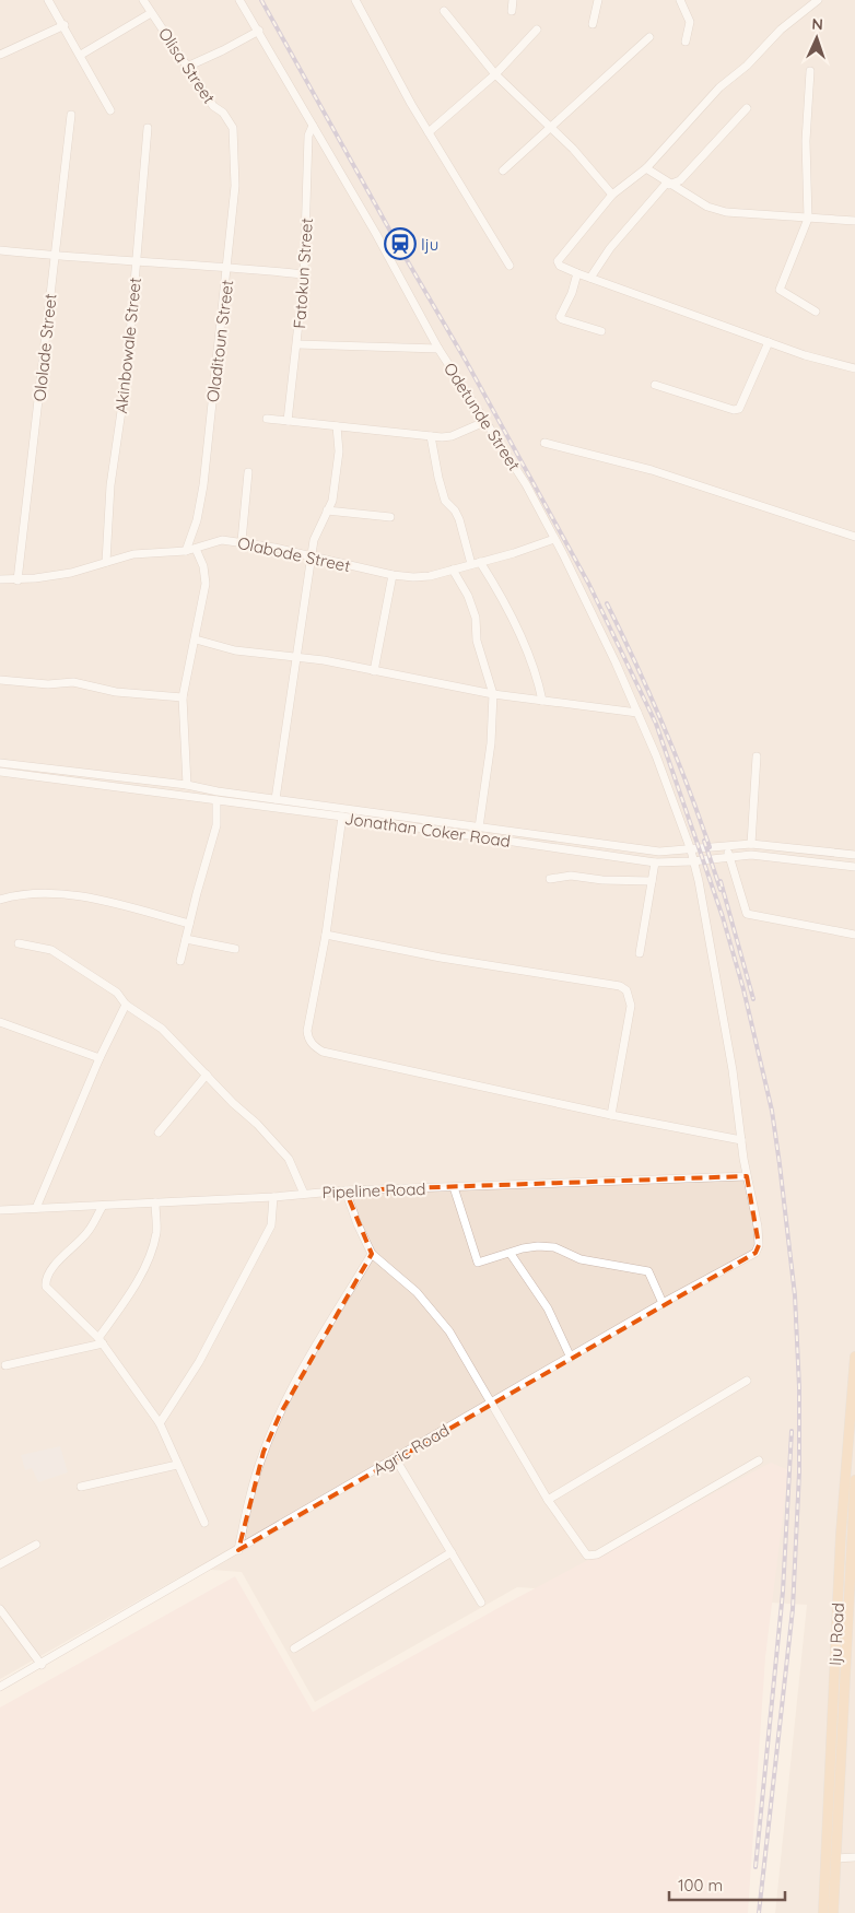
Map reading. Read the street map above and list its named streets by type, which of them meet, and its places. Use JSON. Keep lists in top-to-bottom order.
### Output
{
  "streets": {
    "main road": ["Iju Road"],
    "street": [
      "Olisa Street",
      "Fatokun Street",
      "Oladitoun Street",
      "Akinbowale Street",
      "Ololade Street",
      "Odetunde Street",
      "Olabode Street",
      "Jonathan Coker Road",
      "Pipeline Road",
      "Agric Road"
    ]
  },
  "crossings": [
    ["Olisa Street", "Oladitoun Street"],
    ["Fatokun Street", "Odetunde Street"],
    ["Oladitoun Street", "Olabode Street"],
    ["Akinbowale Street", "Olabode Street"],
    ["Ololade Street", "Olabode Street"],
    ["Odetunde Street", "Olabode Street"],
    ["Odetunde Street", "Jonathan Coker Road"],
    ["Odetunde Street", "Pipeline Road"],
    ["Odetunde Street", "Agric Road"],
    ["Pipeline Road", "Agric Road"]
  ],
  "places": {
    "station": ["Iju"]
  },
  "scale_bar": "100 m",
  "north": "top"
}
